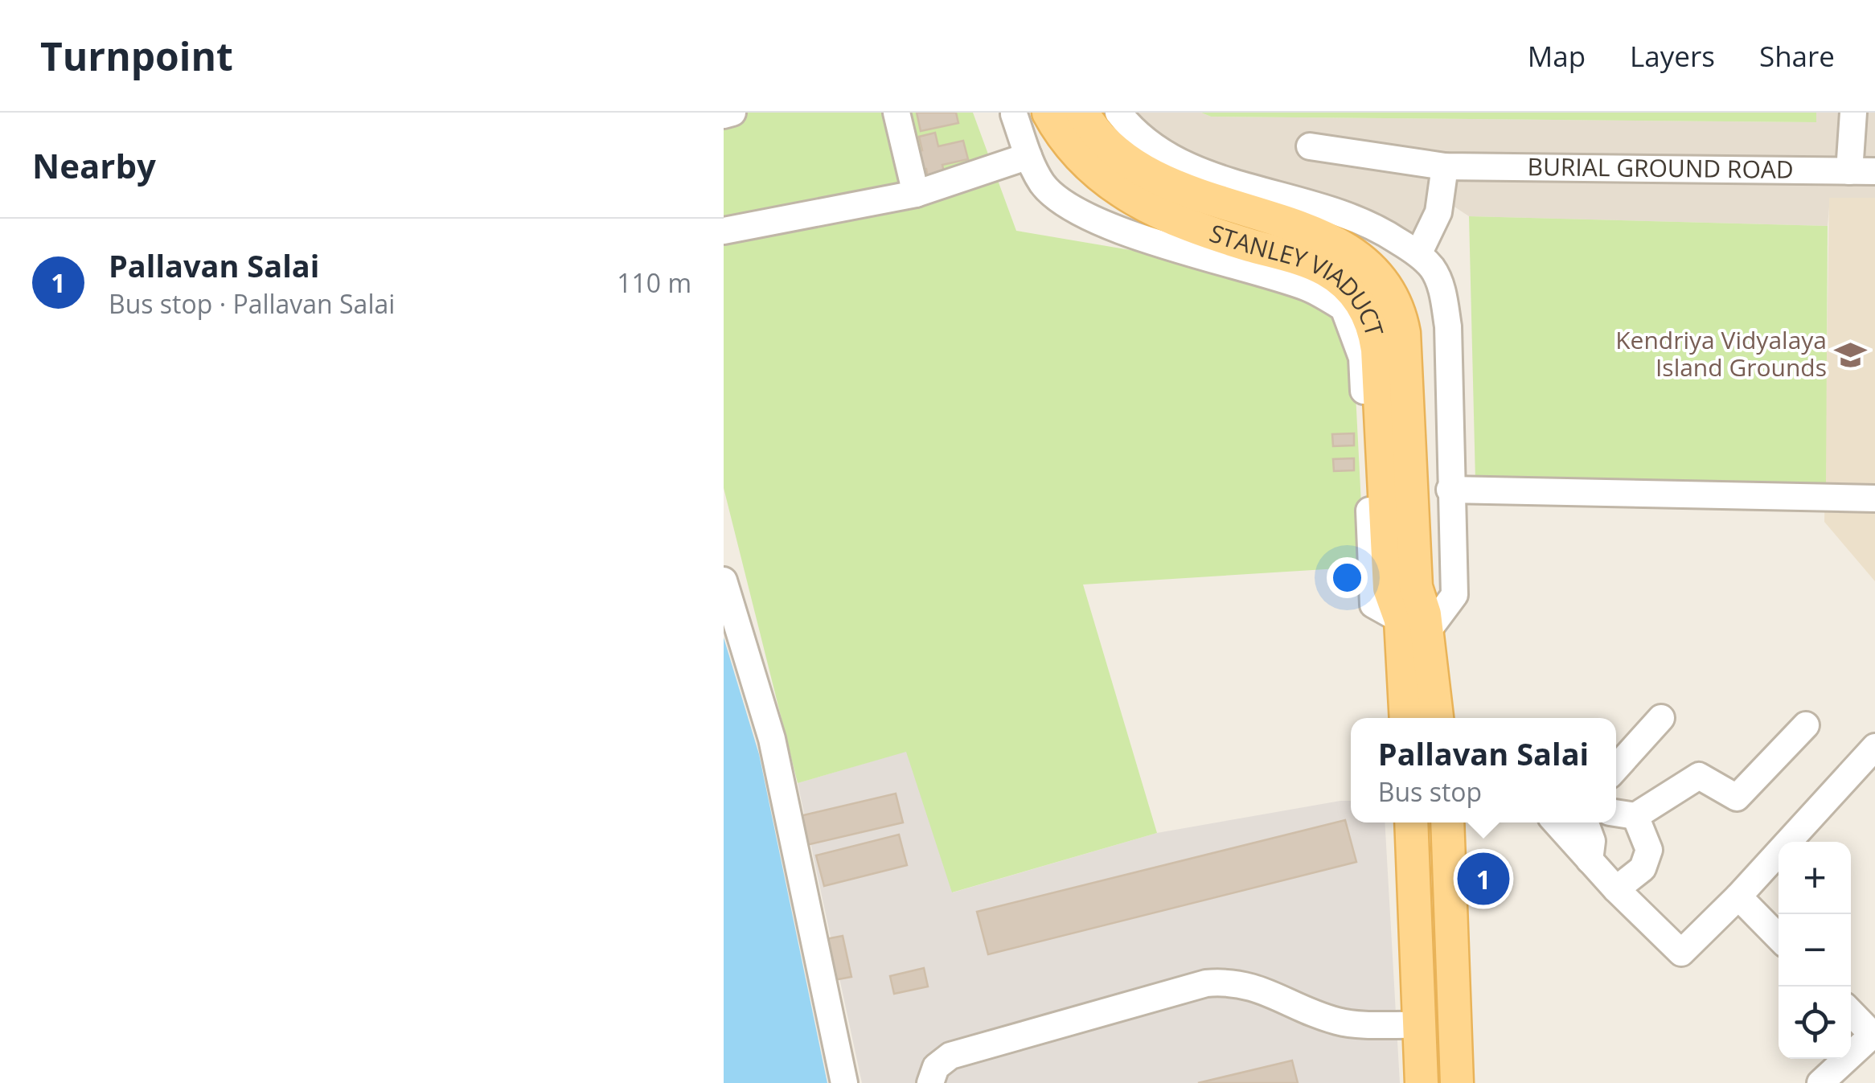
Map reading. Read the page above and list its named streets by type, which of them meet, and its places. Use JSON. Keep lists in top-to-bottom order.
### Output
{
  "streets": {
    "main road": ["STANLEY VIADUCT"],
    "street": ["BURIAL GROUND ROAD"]
  },
  "places": {
    "school or university": ["Kendriya Vidyalaya Island Grounds"]
  },
  "page": {
    "header": "Turnpoint",
    "nav": ["Map", "Layers", "Share"],
    "heading": "Nearby",
    "list": [
      {
        "mark": "1",
        "name": "Pallavan Salai",
        "note": "Bus stop · Pallavan Salai",
        "value": "110 m"
      }
    ],
    "popup": ["Pallavan Salai", "Bus stop"],
    "map_buttons": ["+", "−"],
    "pins": "1"
  }
}
